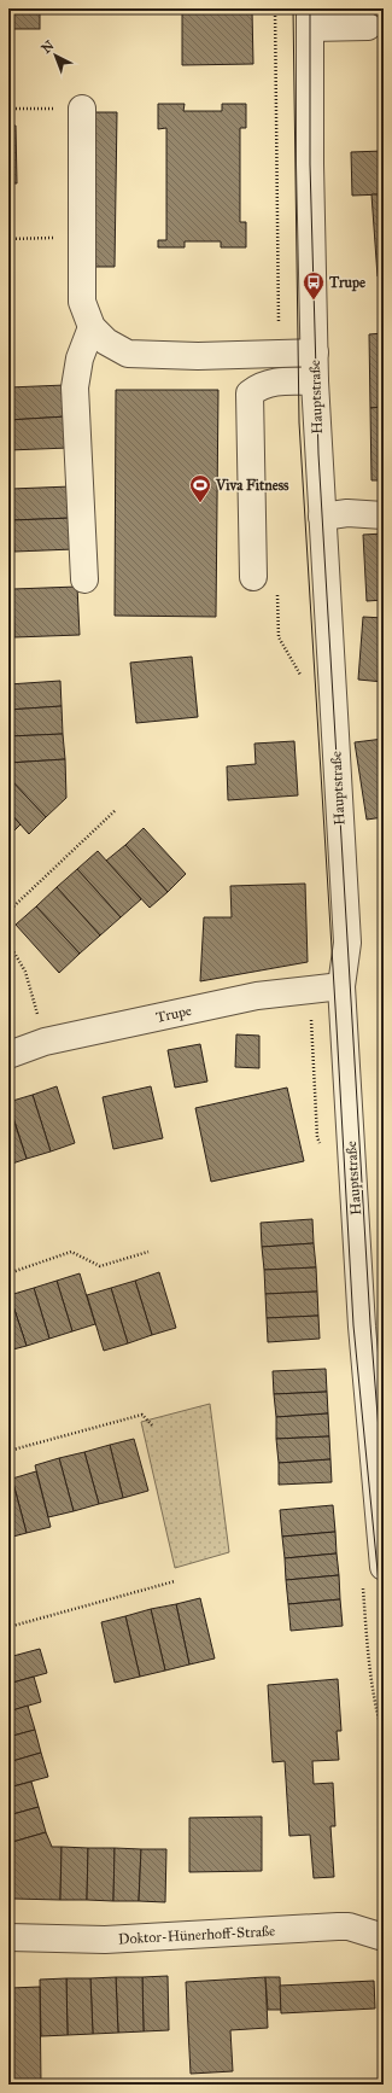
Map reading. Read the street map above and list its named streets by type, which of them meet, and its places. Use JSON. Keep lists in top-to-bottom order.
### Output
{
  "streets": {
    "street": ["Hauptstraße", "Trupe", "Doktor-Hünerhoff-Straße"]
  },
  "crossings": [
    ["Hauptstraße", "Trupe"]
  ],
  "places": {
    "bus stop": ["Trupe"],
    "sports": ["Viva Fitness"]
  },
  "north": "top left"
}
